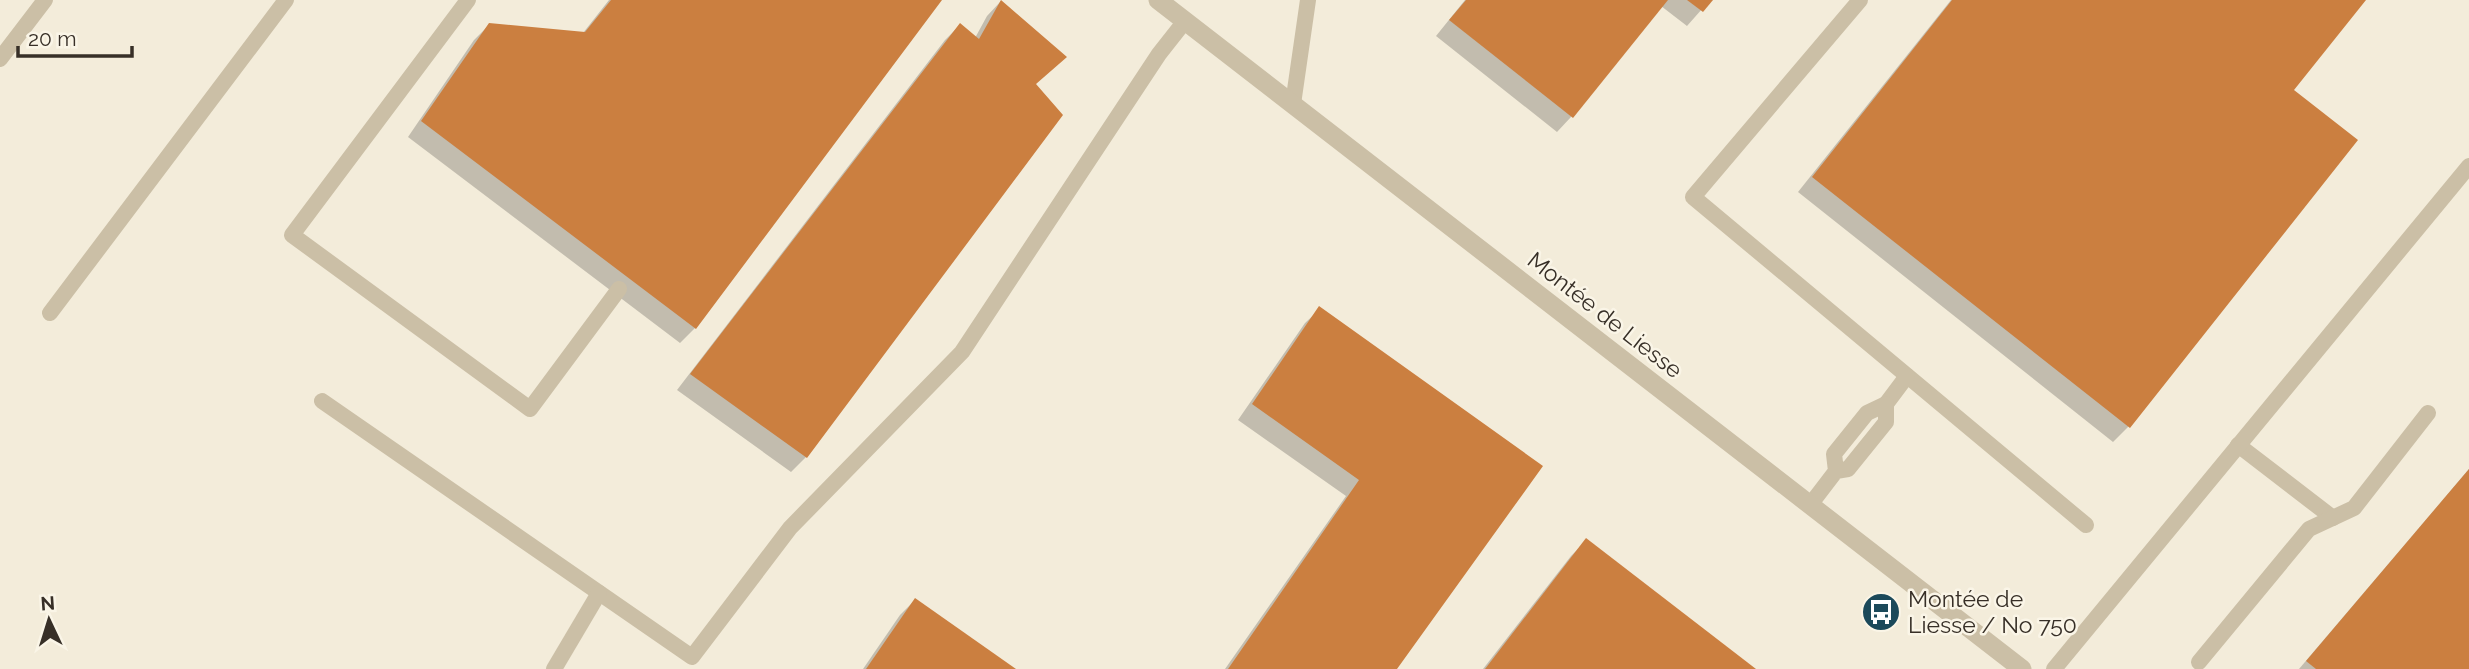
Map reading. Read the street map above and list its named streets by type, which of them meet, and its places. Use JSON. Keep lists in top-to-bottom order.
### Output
{
  "streets": {
    "street": ["Montée de Liesse"]
  },
  "places": {
    "bus stop": ["Montée de Liesse / No 750"]
  },
  "scale_bar": "20 m",
  "north": "top"
}
